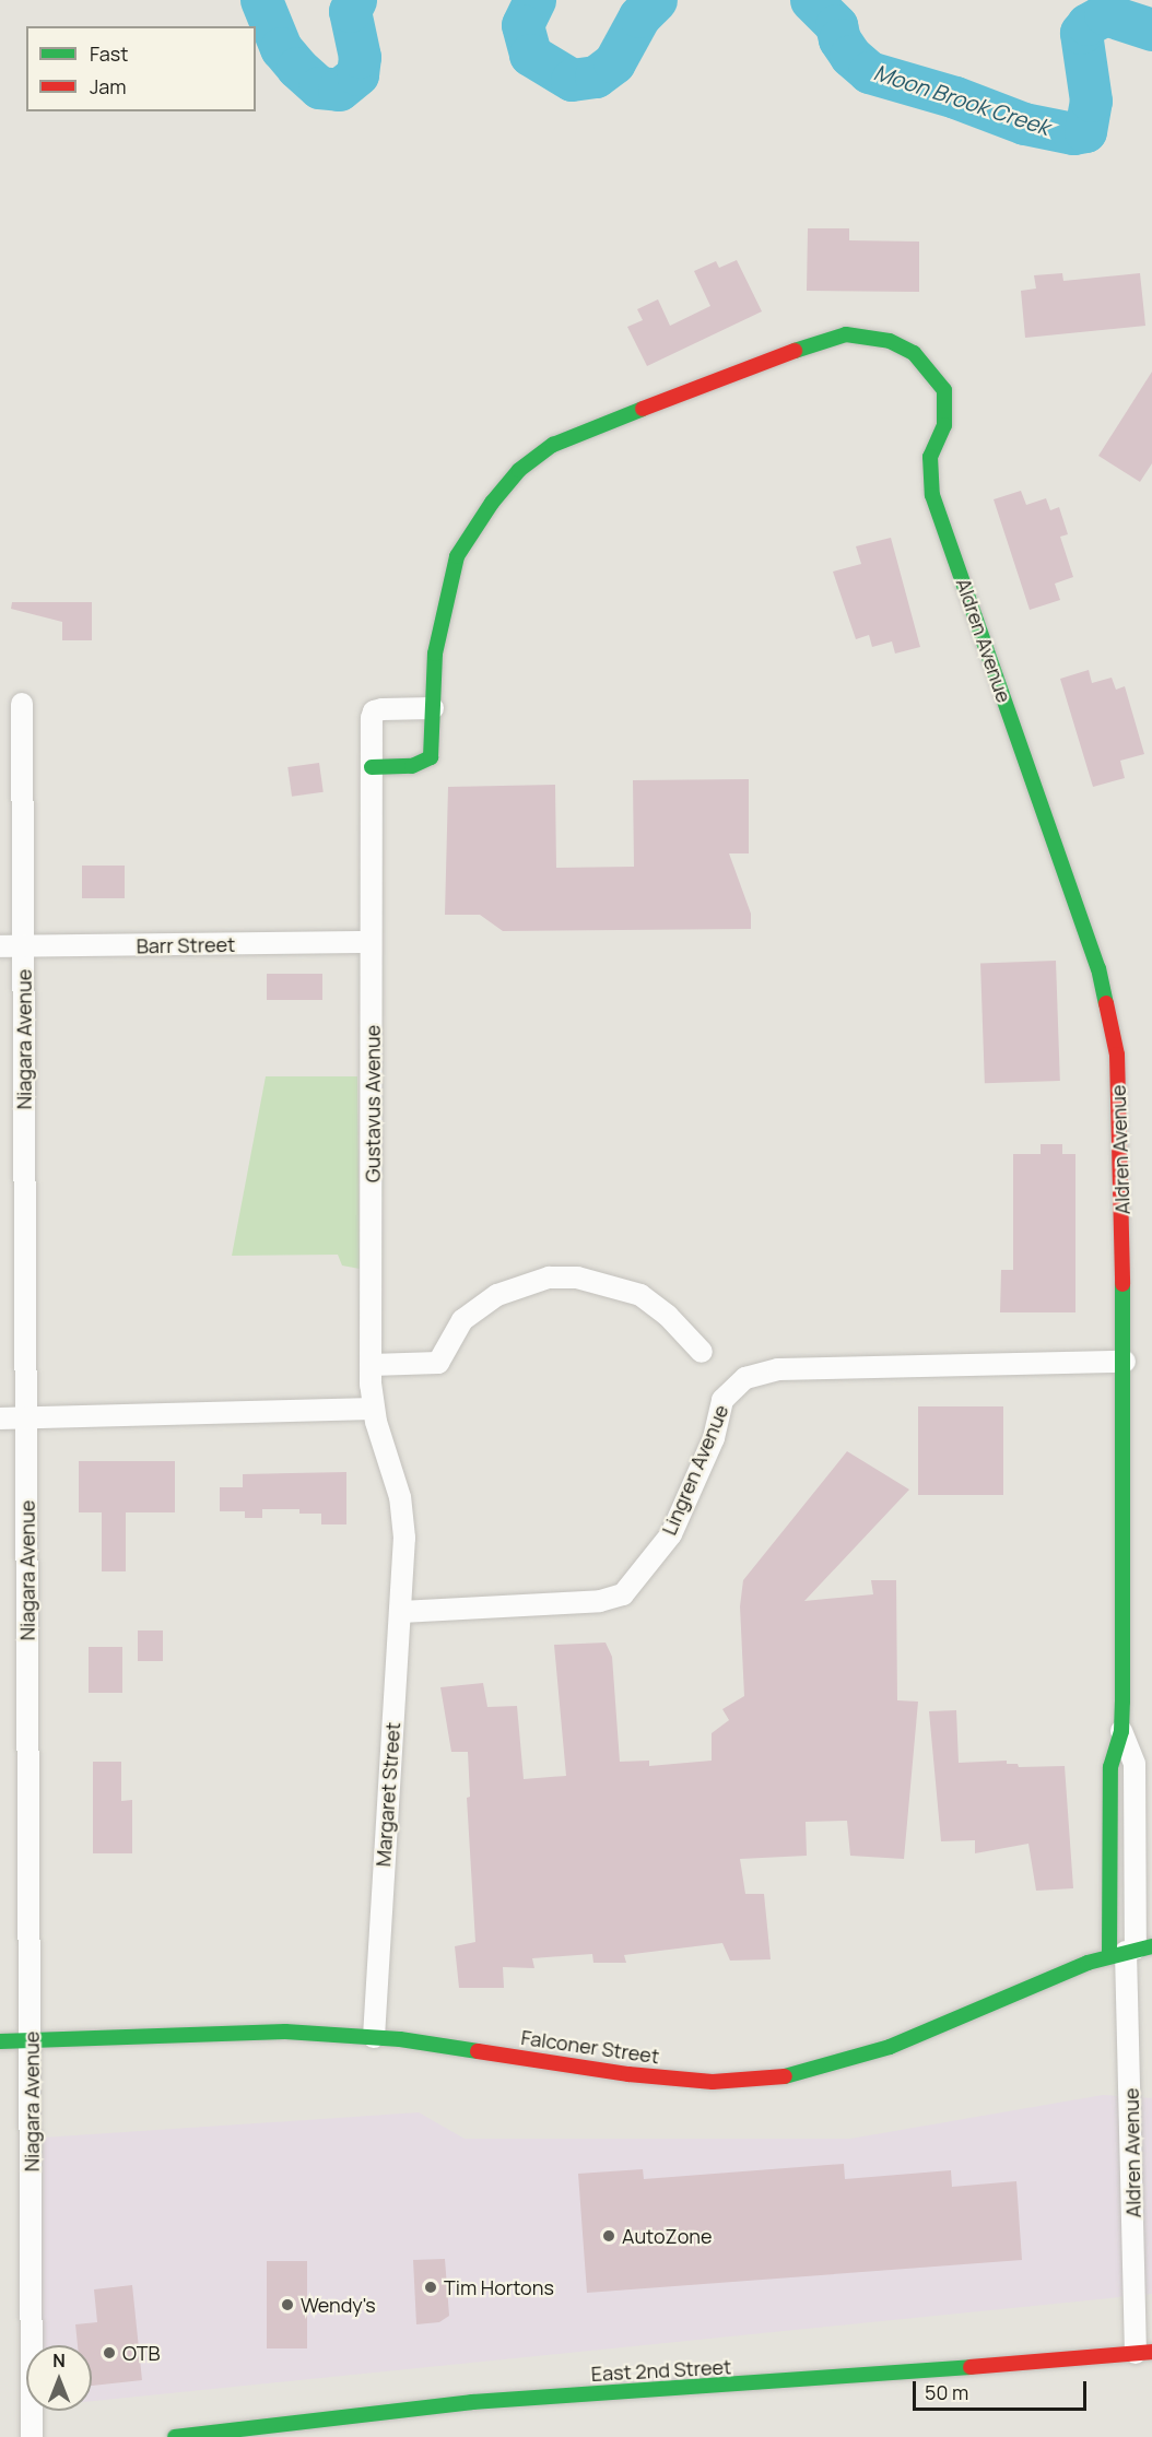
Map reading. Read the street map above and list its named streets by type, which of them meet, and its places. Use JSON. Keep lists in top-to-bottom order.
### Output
{
  "streets": {
    "street": [
      "Aldren Avenue",
      "Barr Street",
      "Niagara Avenue",
      "Gustavus Avenue",
      "Lingren Avenue",
      "Margaret Street",
      "Falconer Street",
      "East 2nd Street"
    ]
  },
  "crossings": [
    ["Aldren Avenue", "Gustavus Avenue"],
    ["Aldren Avenue", "Lingren Avenue"],
    ["Aldren Avenue", "Falconer Street"],
    ["Aldren Avenue", "East 2nd Street"],
    ["Barr Street", "Niagara Avenue"],
    ["Barr Street", "Gustavus Avenue"],
    ["Niagara Avenue", "Falconer Street"],
    ["Gustavus Avenue", "Margaret Street"],
    ["Lingren Avenue", "Margaret Street"],
    ["Margaret Street", "Falconer Street"]
  ],
  "water": ["Moon Brook Creek"],
  "places": [
    "AutoZone",
    "Tim Hortons",
    "Wendy's",
    "OTB"
  ],
  "legend": ["Fast", "Jam"],
  "scale_bar": "50 m",
  "north": "top"
}
